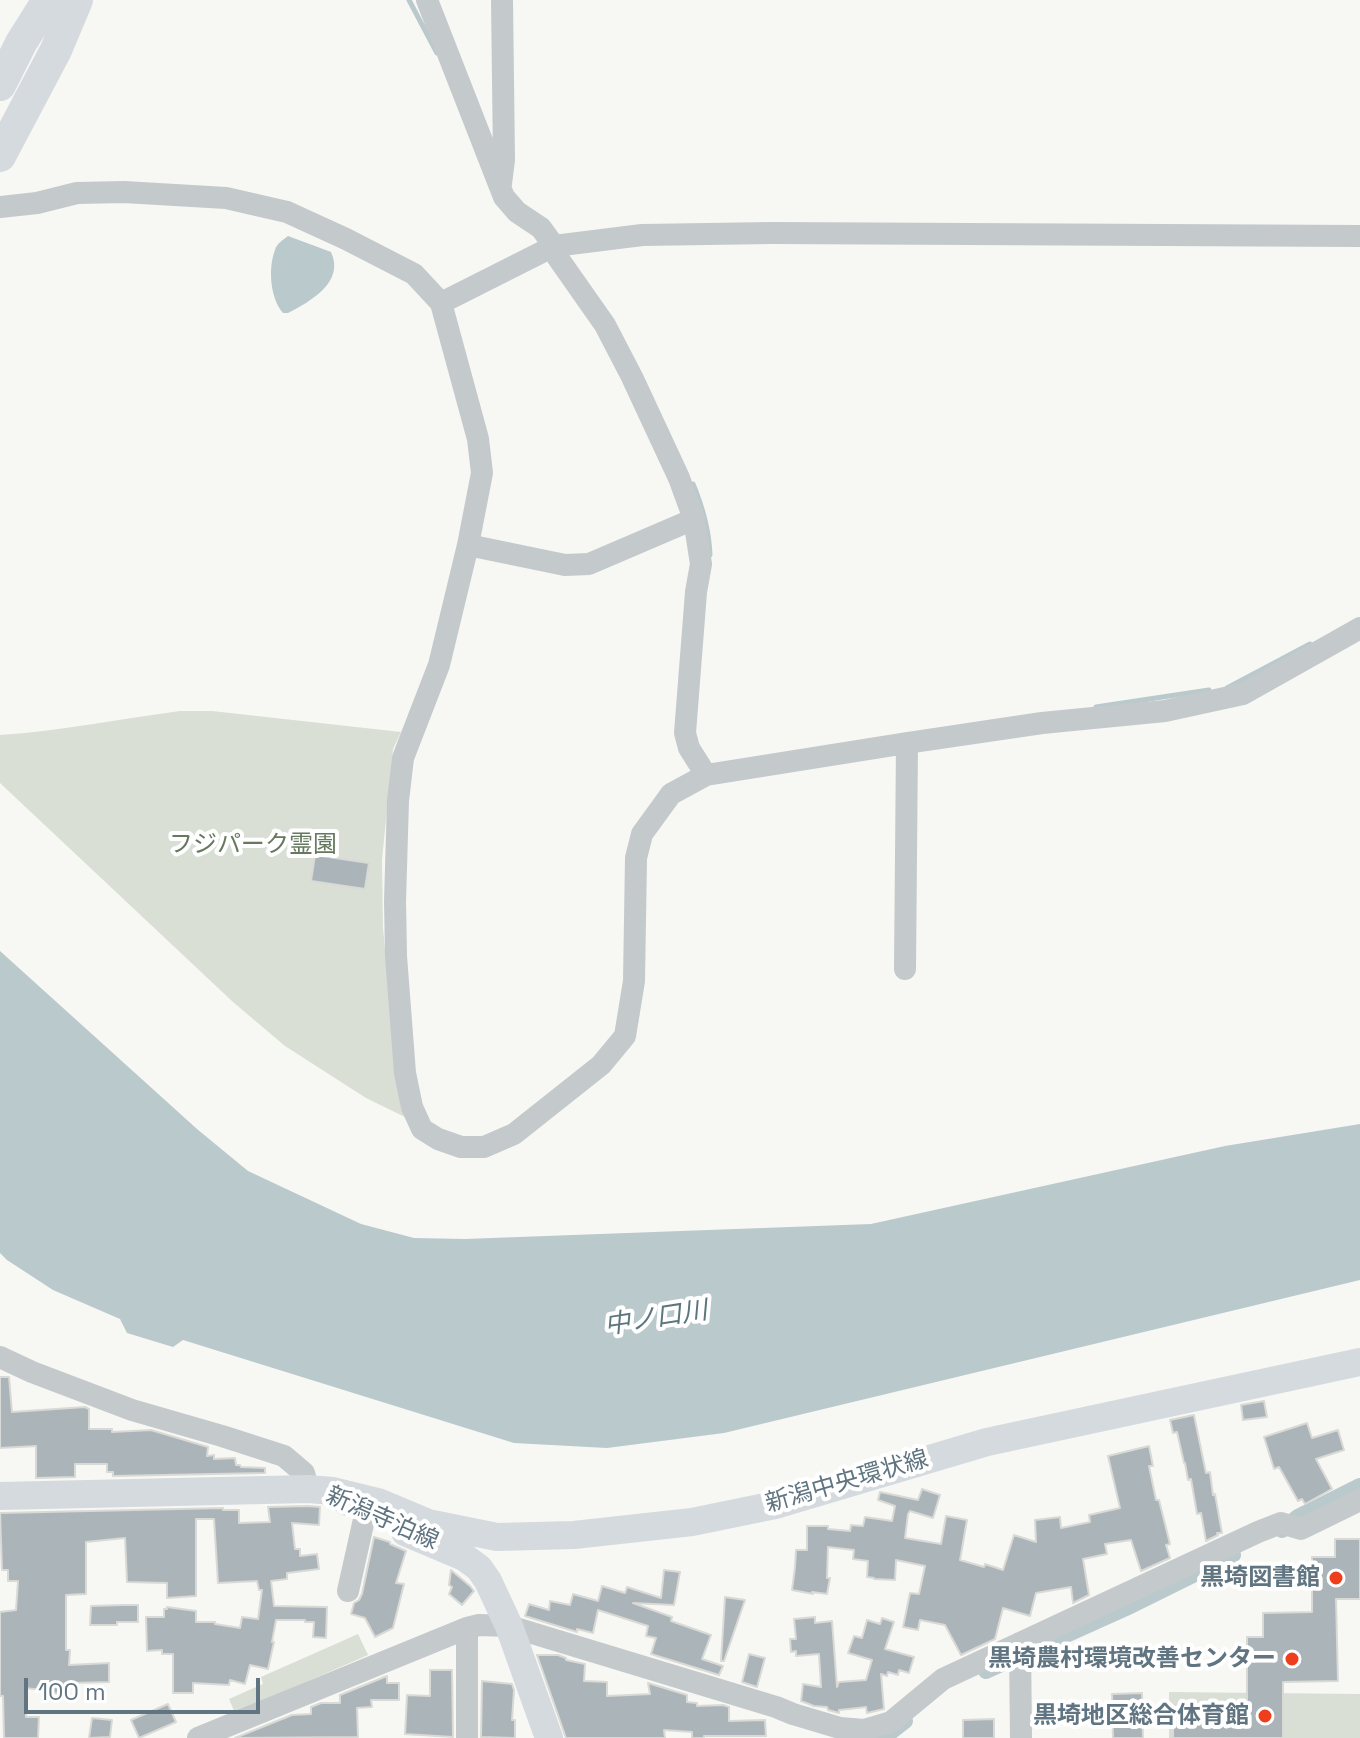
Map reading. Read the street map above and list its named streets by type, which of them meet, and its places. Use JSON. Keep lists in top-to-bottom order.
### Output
{
  "streets": {
    "main road": ["新潟中央環状線", "新潟寺泊線"]
  },
  "crossings": [
    ["新潟中央環状線", "新潟寺泊線"]
  ],
  "water": ["中ノ口川"],
  "parks": ["フジパーク霊園"],
  "places": ["黒埼図書館", "黒埼農村環境改善センター", "黒埼地区総合体育館"],
  "scale_bar": "100 m"
}
